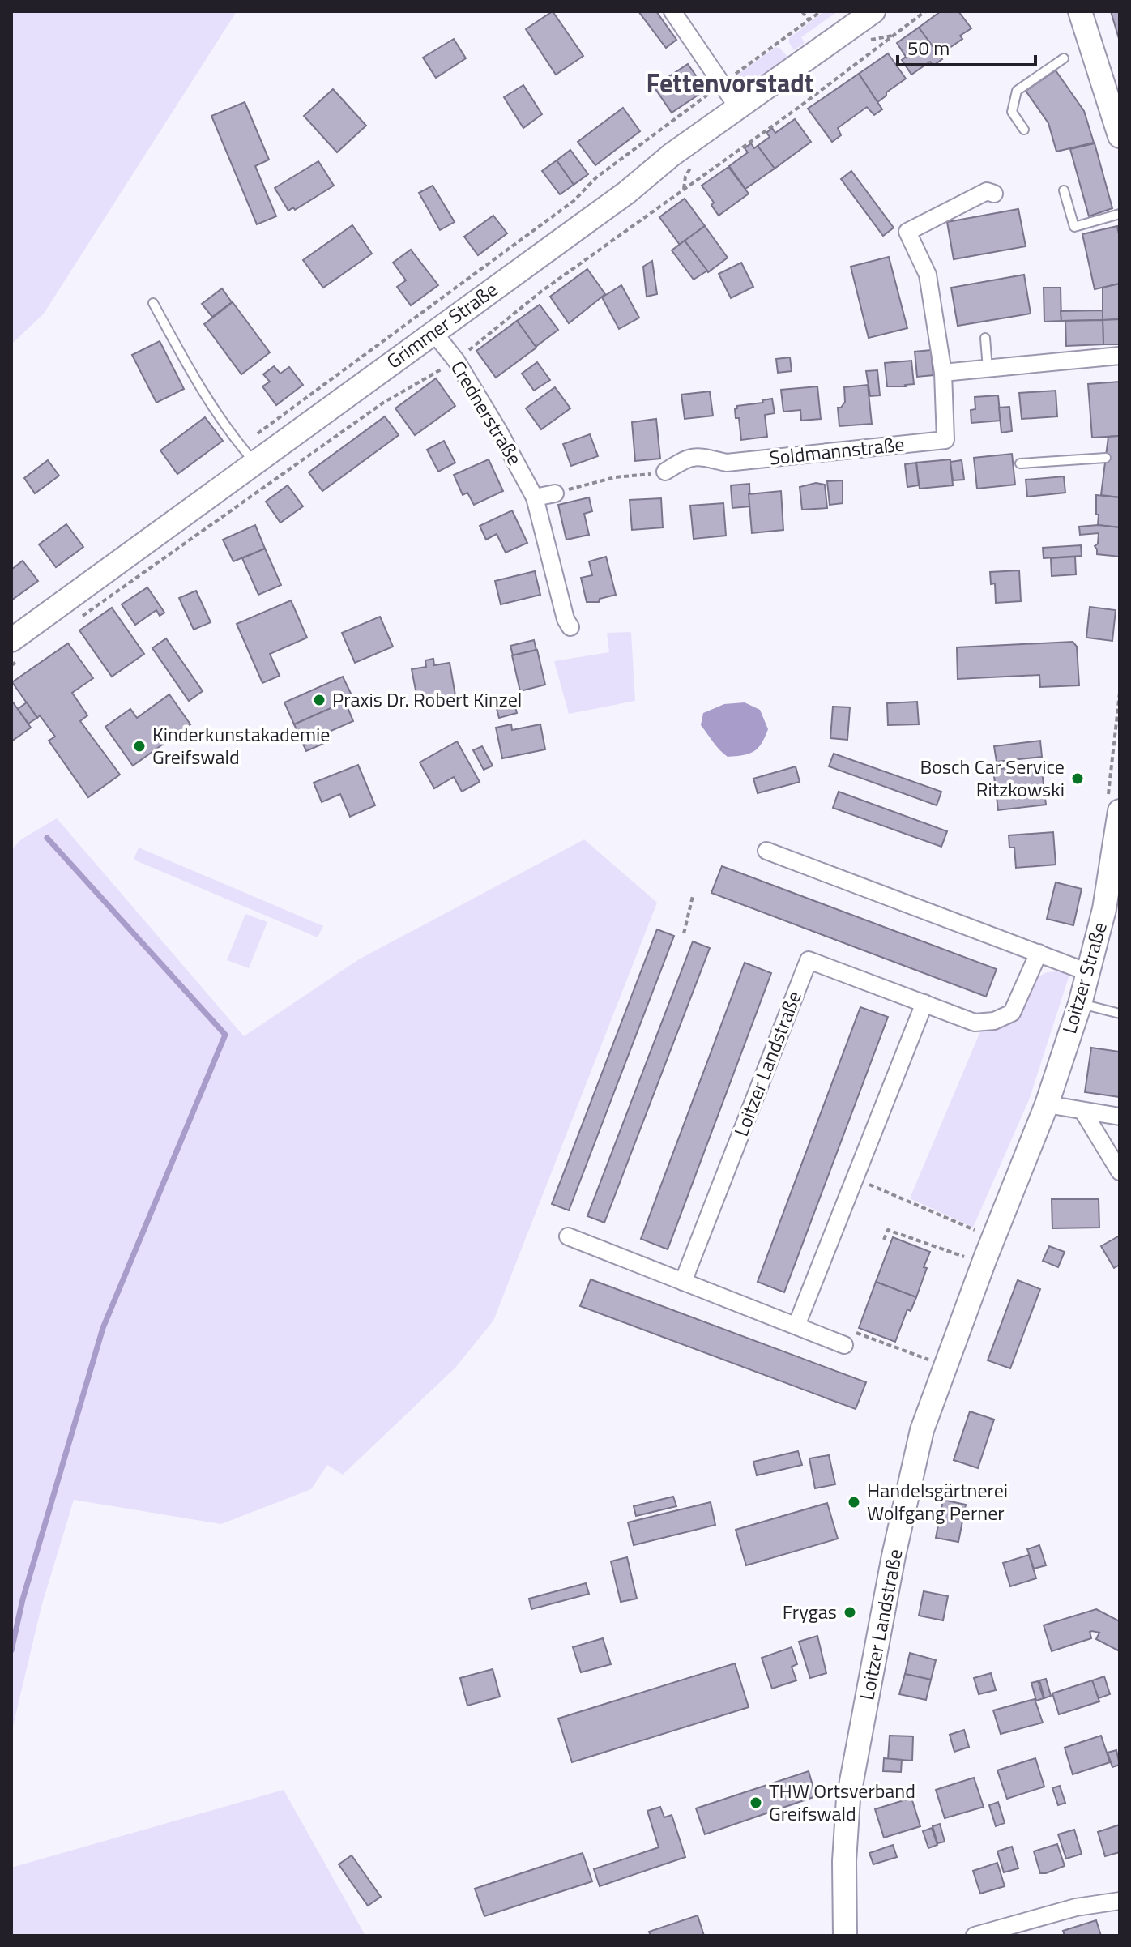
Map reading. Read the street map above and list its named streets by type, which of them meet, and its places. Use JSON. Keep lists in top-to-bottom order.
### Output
{
  "streets": {
    "main road": ["Grimmer Straße", "Loitzer Straße", "Loitzer Landstraße"],
    "street": ["Crednerstraße", "Soldmannstraße"]
  },
  "crossings": [
    ["Grimmer Straße", "Crednerstraße"],
    ["Loitzer Straße", "Loitzer Landstraße"]
  ],
  "districts": ["Fettenvorstadt"],
  "places": [
    "Praxis Dr. Robert Kinzel",
    "Kinderkunstakademie Greifswald",
    "Bosch Car Service Ritzkowski",
    "Handelsgärtnerei Wolfgang Perner",
    "Frygas",
    "THW Ortsverband Greifswald"
  ],
  "scale_bar": "50 m"
}
